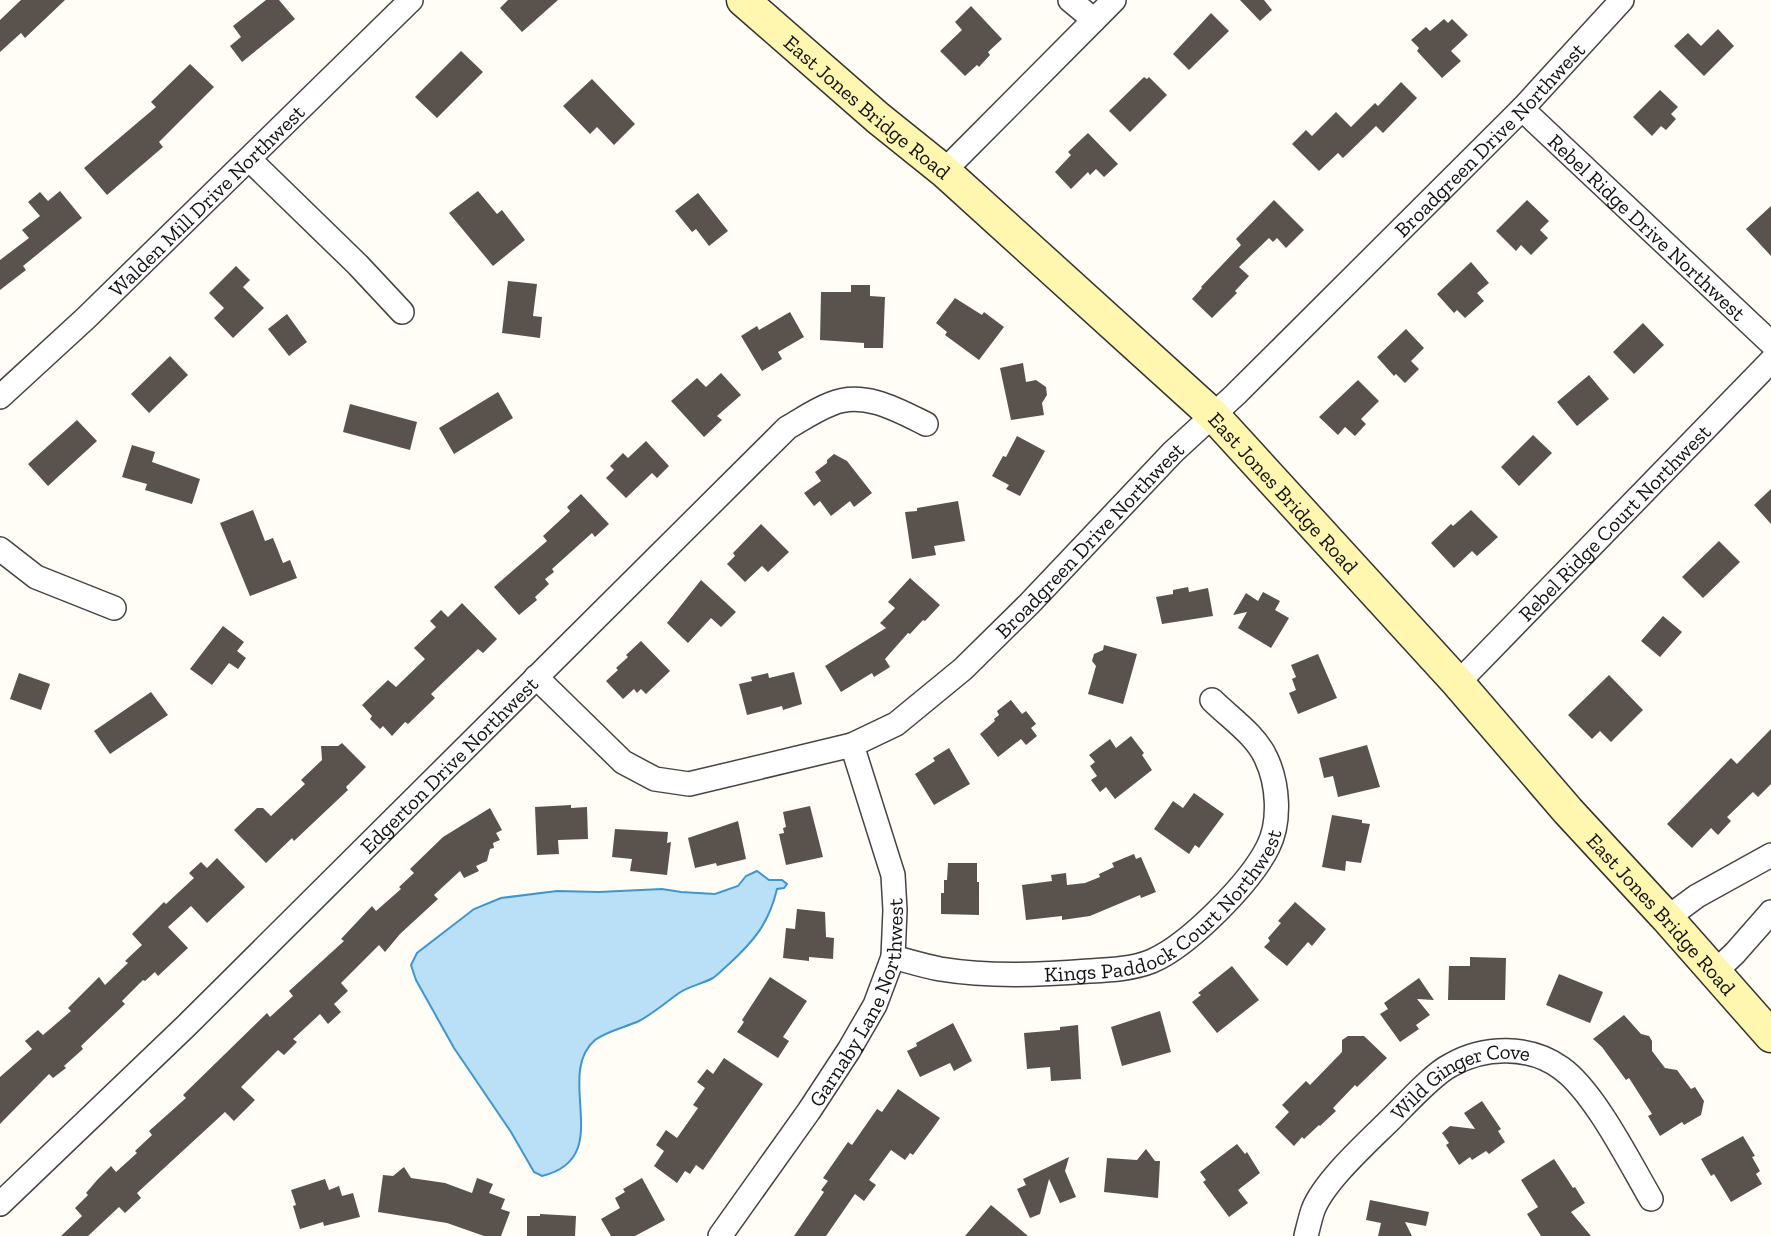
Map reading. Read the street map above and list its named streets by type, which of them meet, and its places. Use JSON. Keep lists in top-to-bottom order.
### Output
{
  "streets": {
    "street": [
      "East Jones Bridge Road",
      "Broadgreen Drive Northwest",
      "Walden Mill Drive Northwest",
      "Rebel Ridge Drive Northwest",
      "Rebel Ridge Court Northwest",
      "Edgerton Drive Northwest",
      "Kings Paddock Court Northwest",
      "Garnaby Lane Northwest",
      "Wild Ginger Cove"
    ]
  },
  "crossings": [
    ["East Jones Bridge Road", "Broadgreen Drive Northwest"],
    ["East Jones Bridge Road", "Rebel Ridge Court Northwest"],
    ["Broadgreen Drive Northwest", "Rebel Ridge Drive Northwest"],
    ["Broadgreen Drive Northwest", "Edgerton Drive Northwest"],
    ["Broadgreen Drive Northwest", "Garnaby Lane Northwest"],
    ["Kings Paddock Court Northwest", "Garnaby Lane Northwest"]
  ]
}
